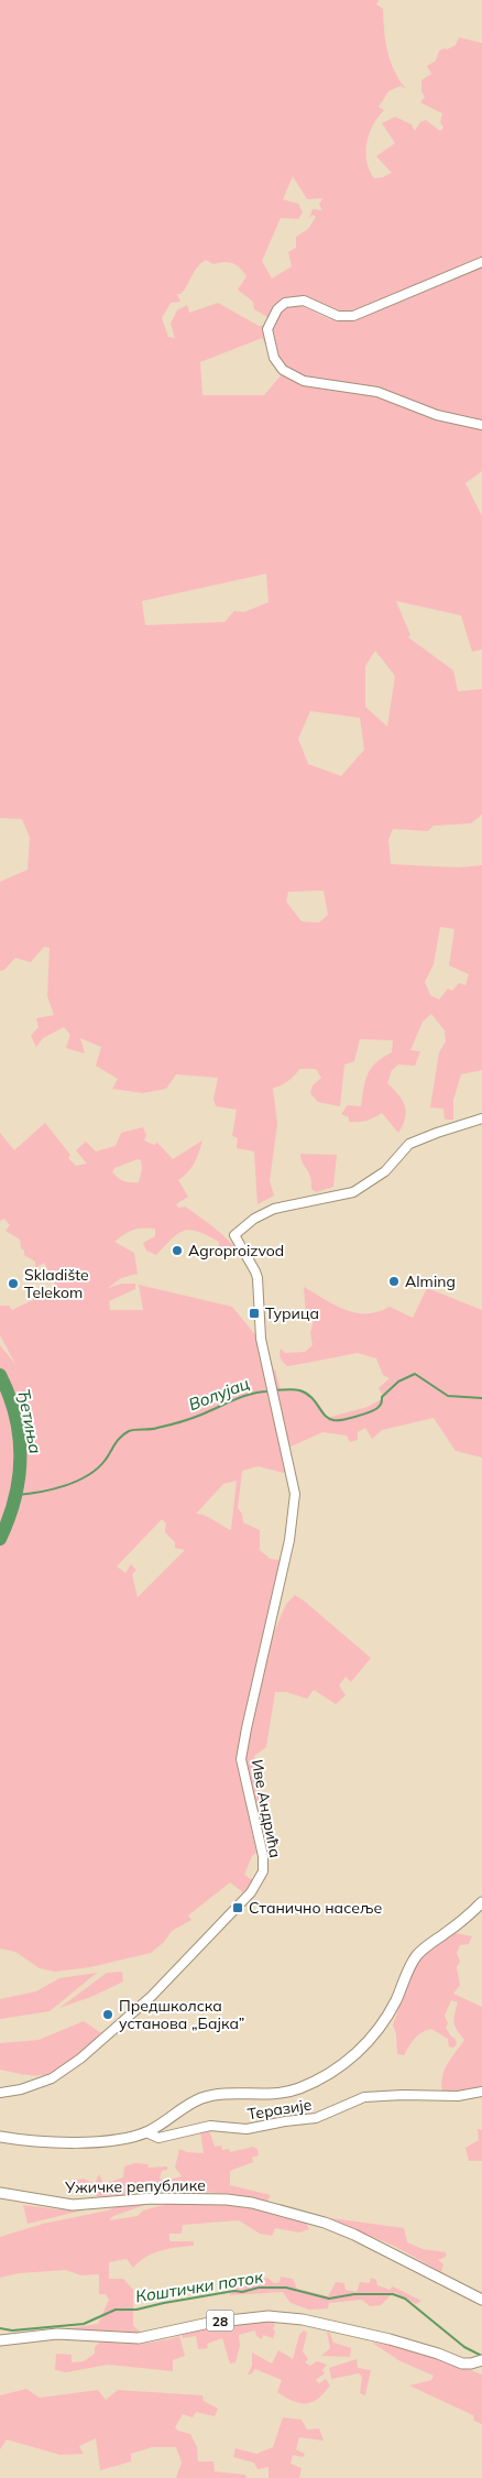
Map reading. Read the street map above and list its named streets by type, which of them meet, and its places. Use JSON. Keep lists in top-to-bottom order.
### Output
{
  "streets": {
    "main road": ["Ужичке републике", "28"],
    "street": ["Иве Андрића", "Теразије"]
  },
  "water": ["Волујац", "Ђетиња", "Коштички поток"],
  "places": {
    "other": [
      "Agroproizvod",
      "Alming",
      "Skladište Telekom",
      "Предшколска установа „Бајка”"
    ],
    "transit": ["Турица", "Станично насеље"]
  }
}
